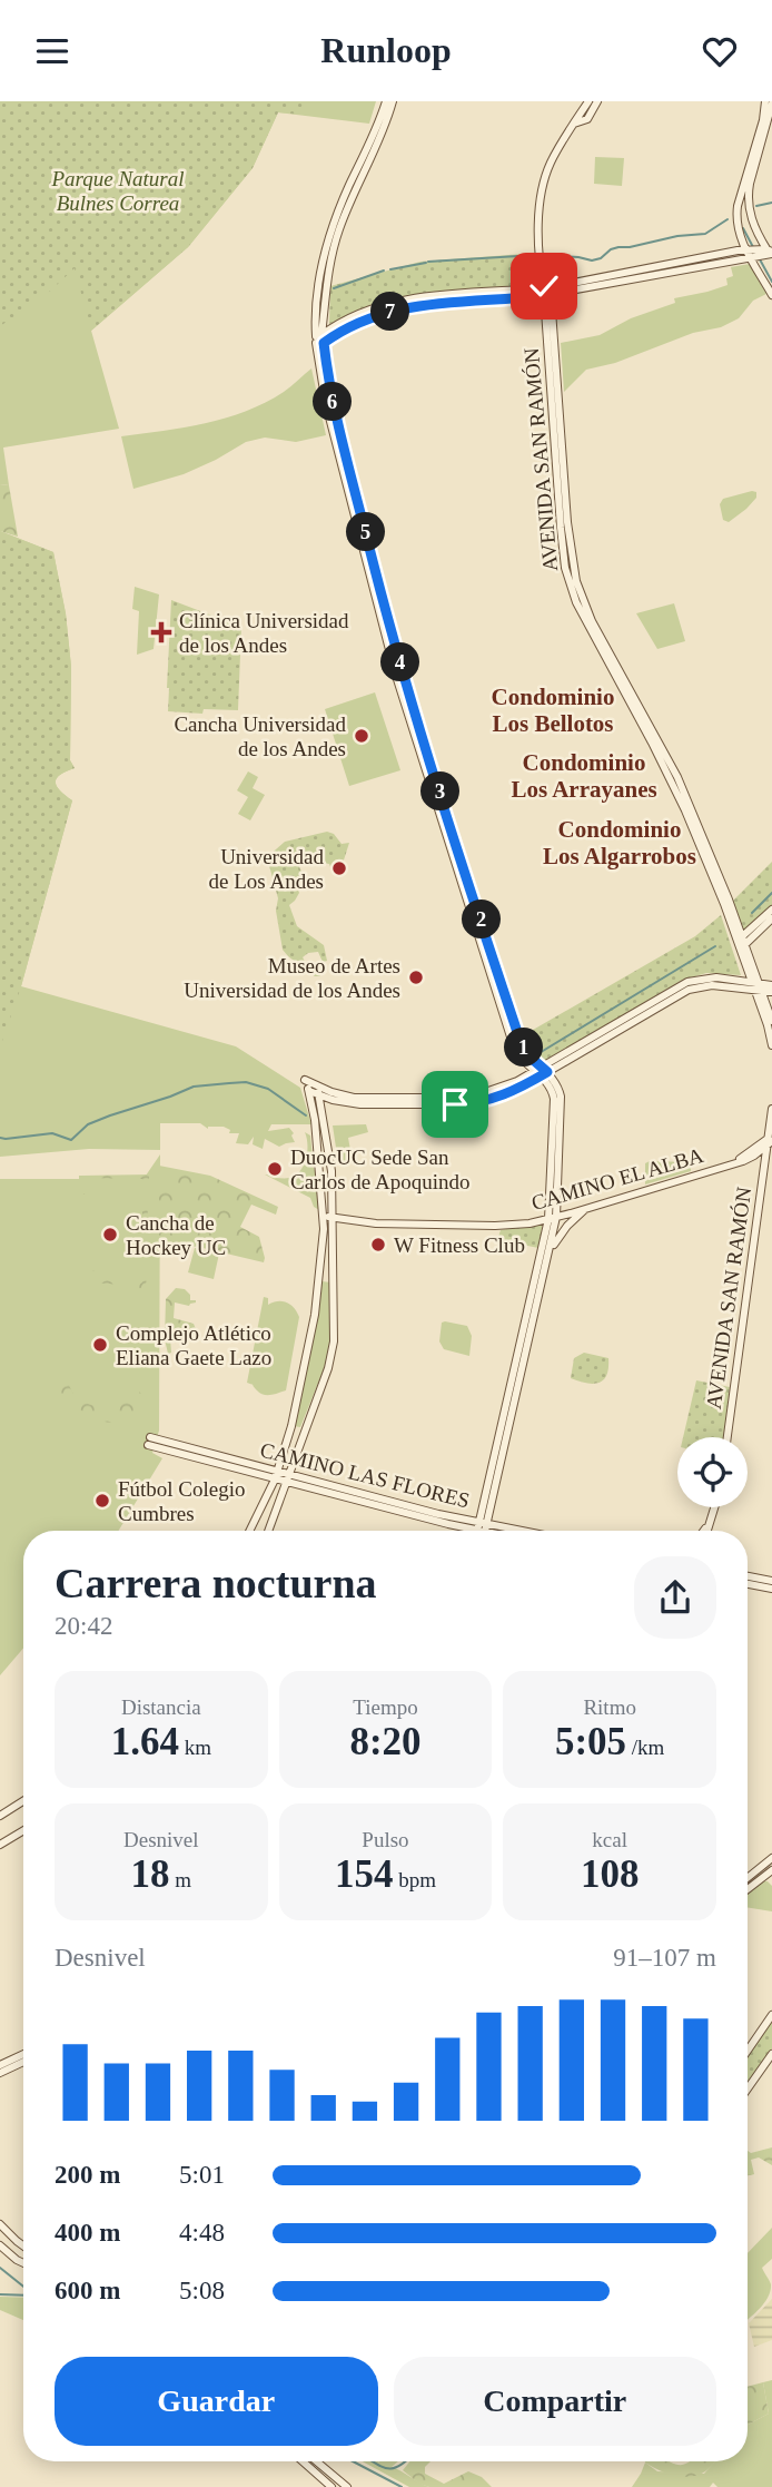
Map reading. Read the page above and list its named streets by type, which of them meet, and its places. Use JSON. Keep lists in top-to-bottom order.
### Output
{
  "streets": {
    "street": ["AVENIDA SAN RAMÓN", "CAMINO EL ALBA", "CAMINO LAS FLORES"]
  },
  "crossings": [
    ["AVENIDA SAN RAMÓN", "CAMINO EL ALBA"]
  ],
  "districts": ["Condominio Los Bellotos", "Condominio Los Arrayanes", "Condominio Los Algarrobos"],
  "parks": ["Parque Natural Bulnes Correa"],
  "places": {
    "health": ["Clínica Universidad de los Andes"],
    "other": [
      "Cancha Universidad de los Andes",
      "Universidad de Los Andes",
      "Museo de Artes Universidad de los Andes",
      "DuocUC Sede San Carlos de Apoquindo",
      "Cancha de Hockey UC",
      "W Fitness Club",
      "Complejo Atlético Eliana Gaete Lazo",
      "Fútbol Colegio Cumbres"
    ]
  },
  "page": {
    "header": "Runloop",
    "pins": [
      "7",
      "6",
      "5",
      "4",
      "3",
      "2",
      "1"
    ],
    "heading": ["Carrera nocturna", "20:42"],
    "stats": [
      ["Distancia", "1.64 km"],
      ["Tiempo", "8:20"],
      ["Ritmo", "5:05 /km"],
      ["Desnivel", "18 m"],
      ["Pulso", "154 bpm"],
      ["kcal", "108"]
    ],
    "chart": ["Desnivel", "91–107 m"],
    "list": [
      {
        "name": "200 m",
        "note": "5:01"
      },
      {
        "name": "400 m",
        "note": "4:48"
      },
      {
        "name": "600 m",
        "note": "5:08"
      }
    ],
    "buttons": ["Guardar", "Compartir"]
  }
}
